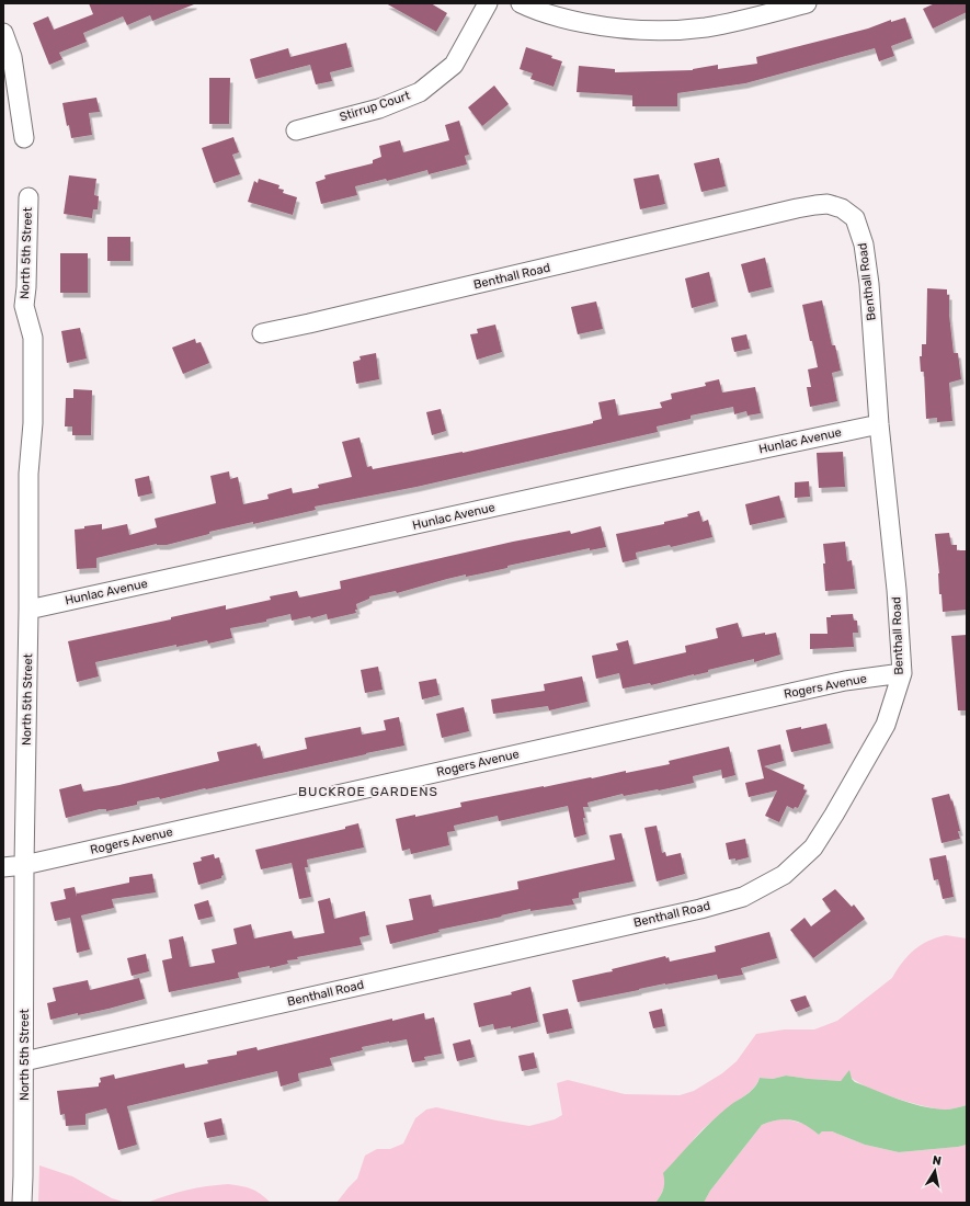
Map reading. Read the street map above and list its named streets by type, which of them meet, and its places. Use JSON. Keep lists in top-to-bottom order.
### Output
{
  "streets": {
    "street": [
      "Stirrup Court",
      "North 5th Street",
      "Benthall Road",
      "Hunlac Avenue",
      "Rogers Avenue"
    ]
  },
  "crossings": [
    ["North 5th Street", "Benthall Road"],
    ["North 5th Street", "Hunlac Avenue"],
    ["North 5th Street", "Rogers Avenue"],
    ["Benthall Road", "Hunlac Avenue"],
    ["Benthall Road", "Rogers Avenue"]
  ],
  "districts": ["BUCKROE GARDENS"],
  "north": "top"
}
